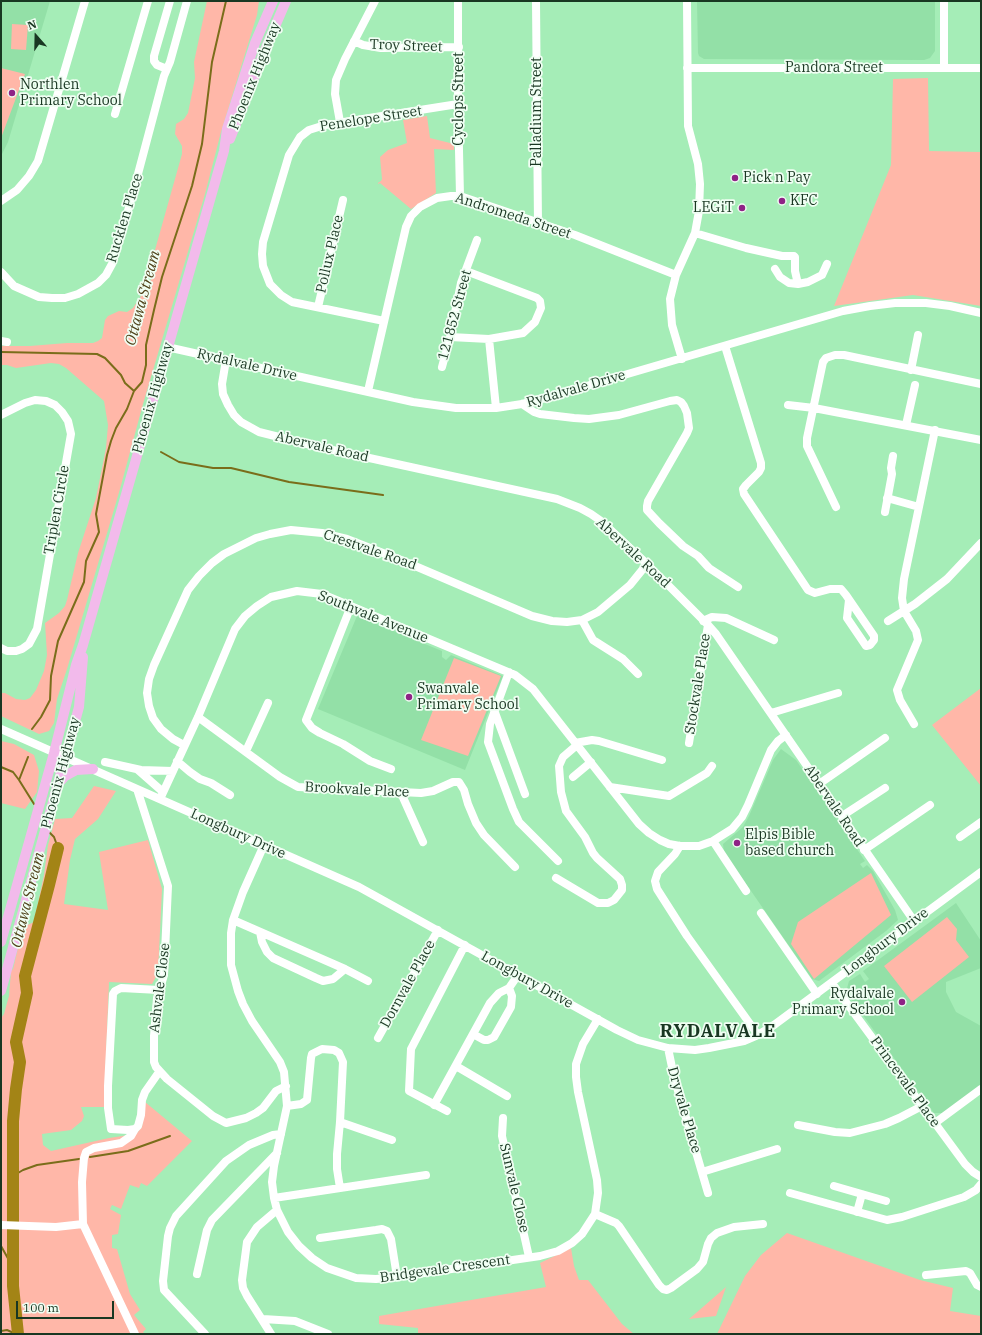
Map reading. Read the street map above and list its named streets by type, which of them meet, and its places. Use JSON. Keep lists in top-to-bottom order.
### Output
{
  "streets": {
    "main road": ["Phoenix Highway"],
    "street": [
      "Troy Street",
      "Pandora Street",
      "Cyclops Street",
      "Palladium Street",
      "Penelope Street",
      "Andromeda Street",
      "Rucklen Place",
      "Pollux Place",
      "121852 Street",
      "Rydalvale Drive",
      "Abervale Road",
      "Triplen Circle",
      "Crestvale Road",
      "Southvale Avenue",
      "Stockvale Place",
      "Brookvale Place",
      "Longbury Drive",
      "Dornvale Place",
      "Ashvale Close",
      "Princevale Place",
      "Dryvale Place",
      "Sunvale Close",
      "Bridgevale Crescent"
    ]
  },
  "crossings": [
    ["Troy Street", "Cyclops Street"],
    ["Phoenix Highway", "Rydalvale Drive"],
    ["Phoenix Highway", "Longbury Drive"],
    ["Cyclops Street", "Penelope Street"],
    ["Cyclops Street", "Andromeda Street"],
    ["Palladium Street", "Andromeda Street"],
    ["Penelope Street", "Andromeda Street"],
    ["Penelope Street", "Pollux Place"],
    ["Andromeda Street", "Rydalvale Drive"],
    ["Rydalvale Drive", "Abervale Road"],
    ["Abervale Road", "Crestvale Road"],
    ["Abervale Road", "Southvale Avenue"],
    ["Abervale Road", "Stockvale Place"],
    ["Abervale Road", "Longbury Drive"],
    ["Crestvale Road", "Southvale Avenue"],
    ["Southvale Avenue", "Brookvale Place"],
    ["Southvale Avenue", "Longbury Drive"],
    ["Longbury Drive", "Dornvale Place"],
    ["Longbury Drive", "Ashvale Close"],
    ["Longbury Drive", "Princevale Place"],
    ["Longbury Drive", "Dryvale Place"],
    ["Longbury Drive", "Bridgevale Crescent"],
    ["Sunvale Close", "Bridgevale Crescent"]
  ],
  "districts": ["RYDALVALE"],
  "water": ["Ottawa Stream"],
  "places": [
    "Northlen Primary School",
    "Pick n Pay",
    "KFC",
    "LEGiT",
    "Swanvale Primary School",
    "Elpis Bible based church",
    "Rydalvale Primary School"
  ],
  "scale_bar": "100 m",
  "north": "top"
}
